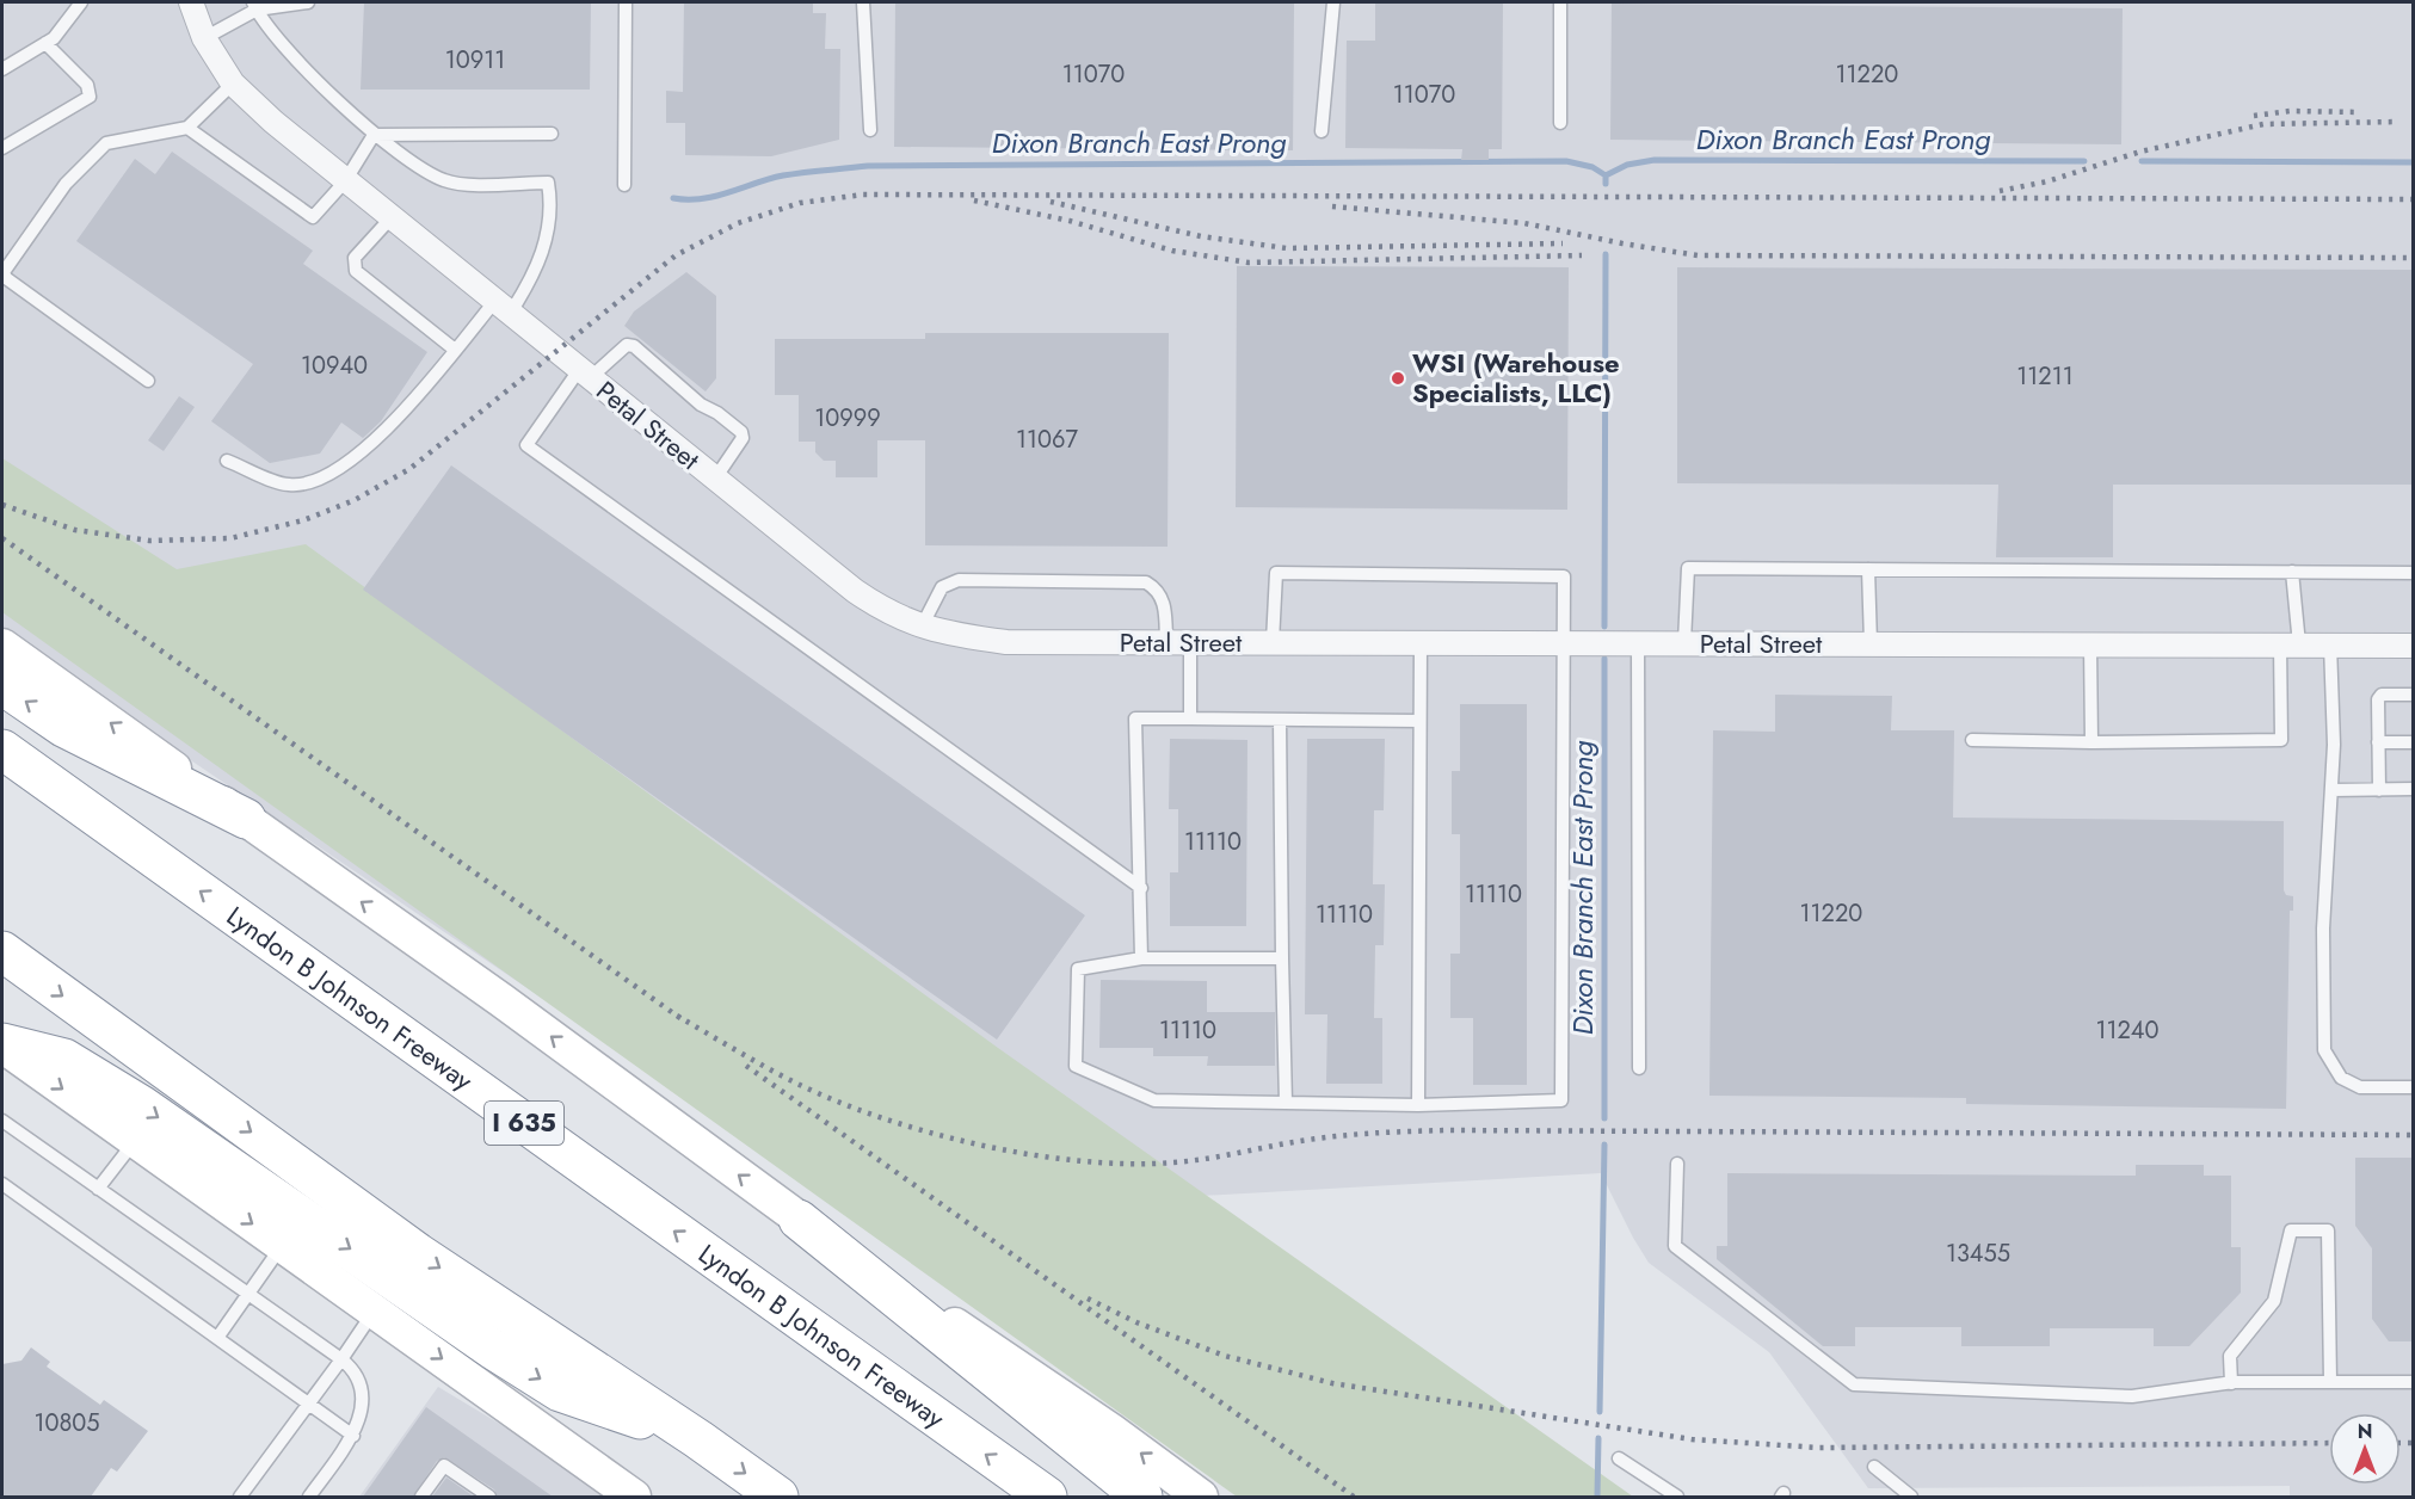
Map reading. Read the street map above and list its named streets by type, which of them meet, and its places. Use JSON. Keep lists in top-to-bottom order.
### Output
{
  "streets": {
    "highway": ["Lyndon B Johnson Freeway", "I 635"],
    "street": ["Petal Street"]
  },
  "water": ["Dixon Branch East Prong"],
  "places": ["WSI (Warehouse Specialists, LLC)"],
  "house_numbers": [
    "10911",
    "11070",
    "11220",
    "11070",
    "10940",
    "11211",
    "10999",
    "11067",
    "11110",
    "11110",
    "11220",
    "11110",
    "11110",
    "11240",
    "13455",
    "10805"
  ],
  "north": "top"
}
